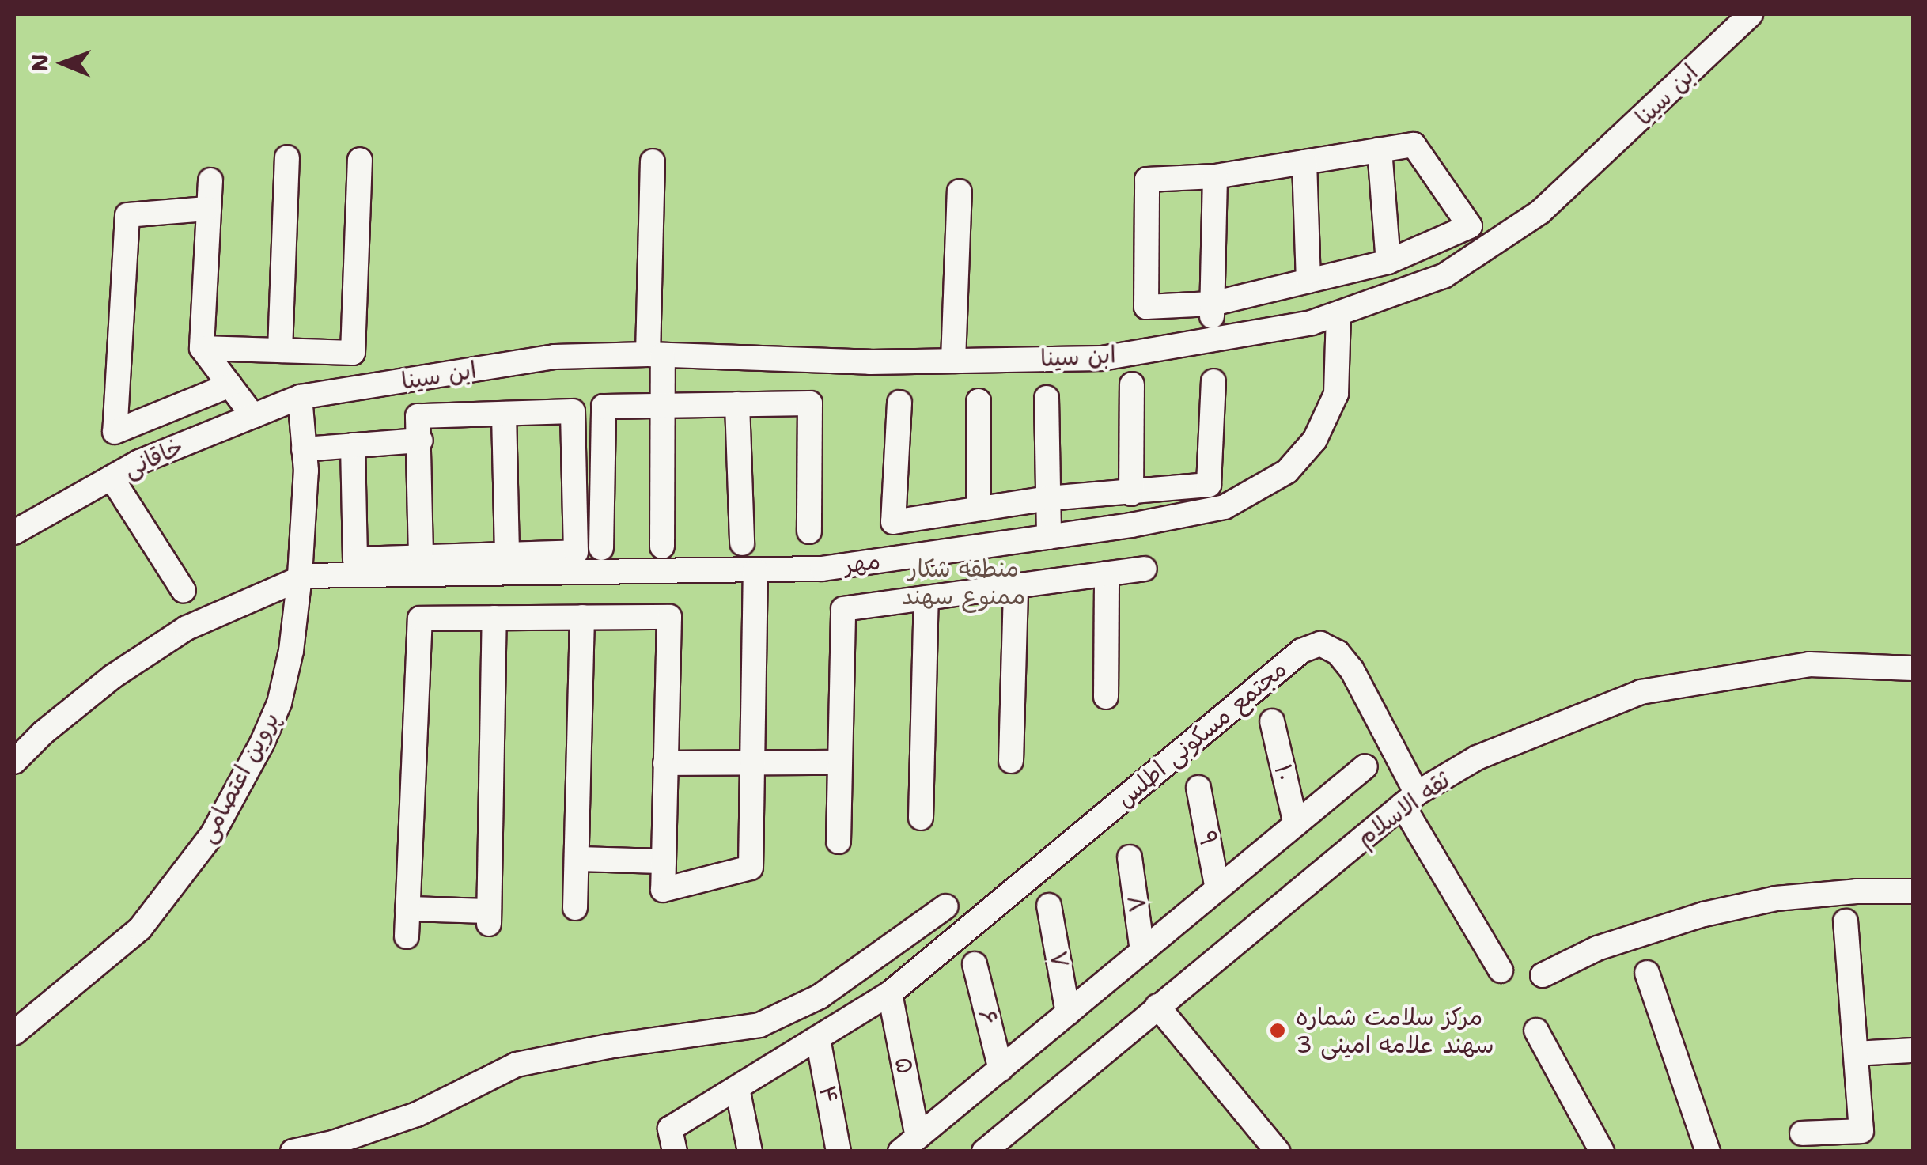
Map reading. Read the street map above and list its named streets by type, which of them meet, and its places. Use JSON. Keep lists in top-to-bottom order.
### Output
{
  "streets": {
    "street": [
      "ابن سینا",
      "خاقانی",
      "مهر",
      "مجتمع مسکونی اطلس",
      "۱۰",
      "پروین اعتصامی",
      "ثقه الاسلام",
      "۹",
      "۸",
      "۷",
      "۶",
      "۵",
      "۴"
    ]
  },
  "crossings": [
    ["ابن سینا", "خاقانی"],
    ["ابن سینا", "مهر"],
    ["ابن سینا", "پروین اعتصامی"],
    ["خاقانی", "پروین اعتصامی"],
    ["مهر", "پروین اعتصامی"],
    ["مجتمع مسکونی اطلس", "ثقه الاسلام"],
    ["مجتمع مسکونی اطلس", "۵"]
  ],
  "parks": ["منطقه شکار ممنوع سهند"],
  "places": ["مرکز سلامت شماره 3 سهند علامه امینی"],
  "north": "left"
}
